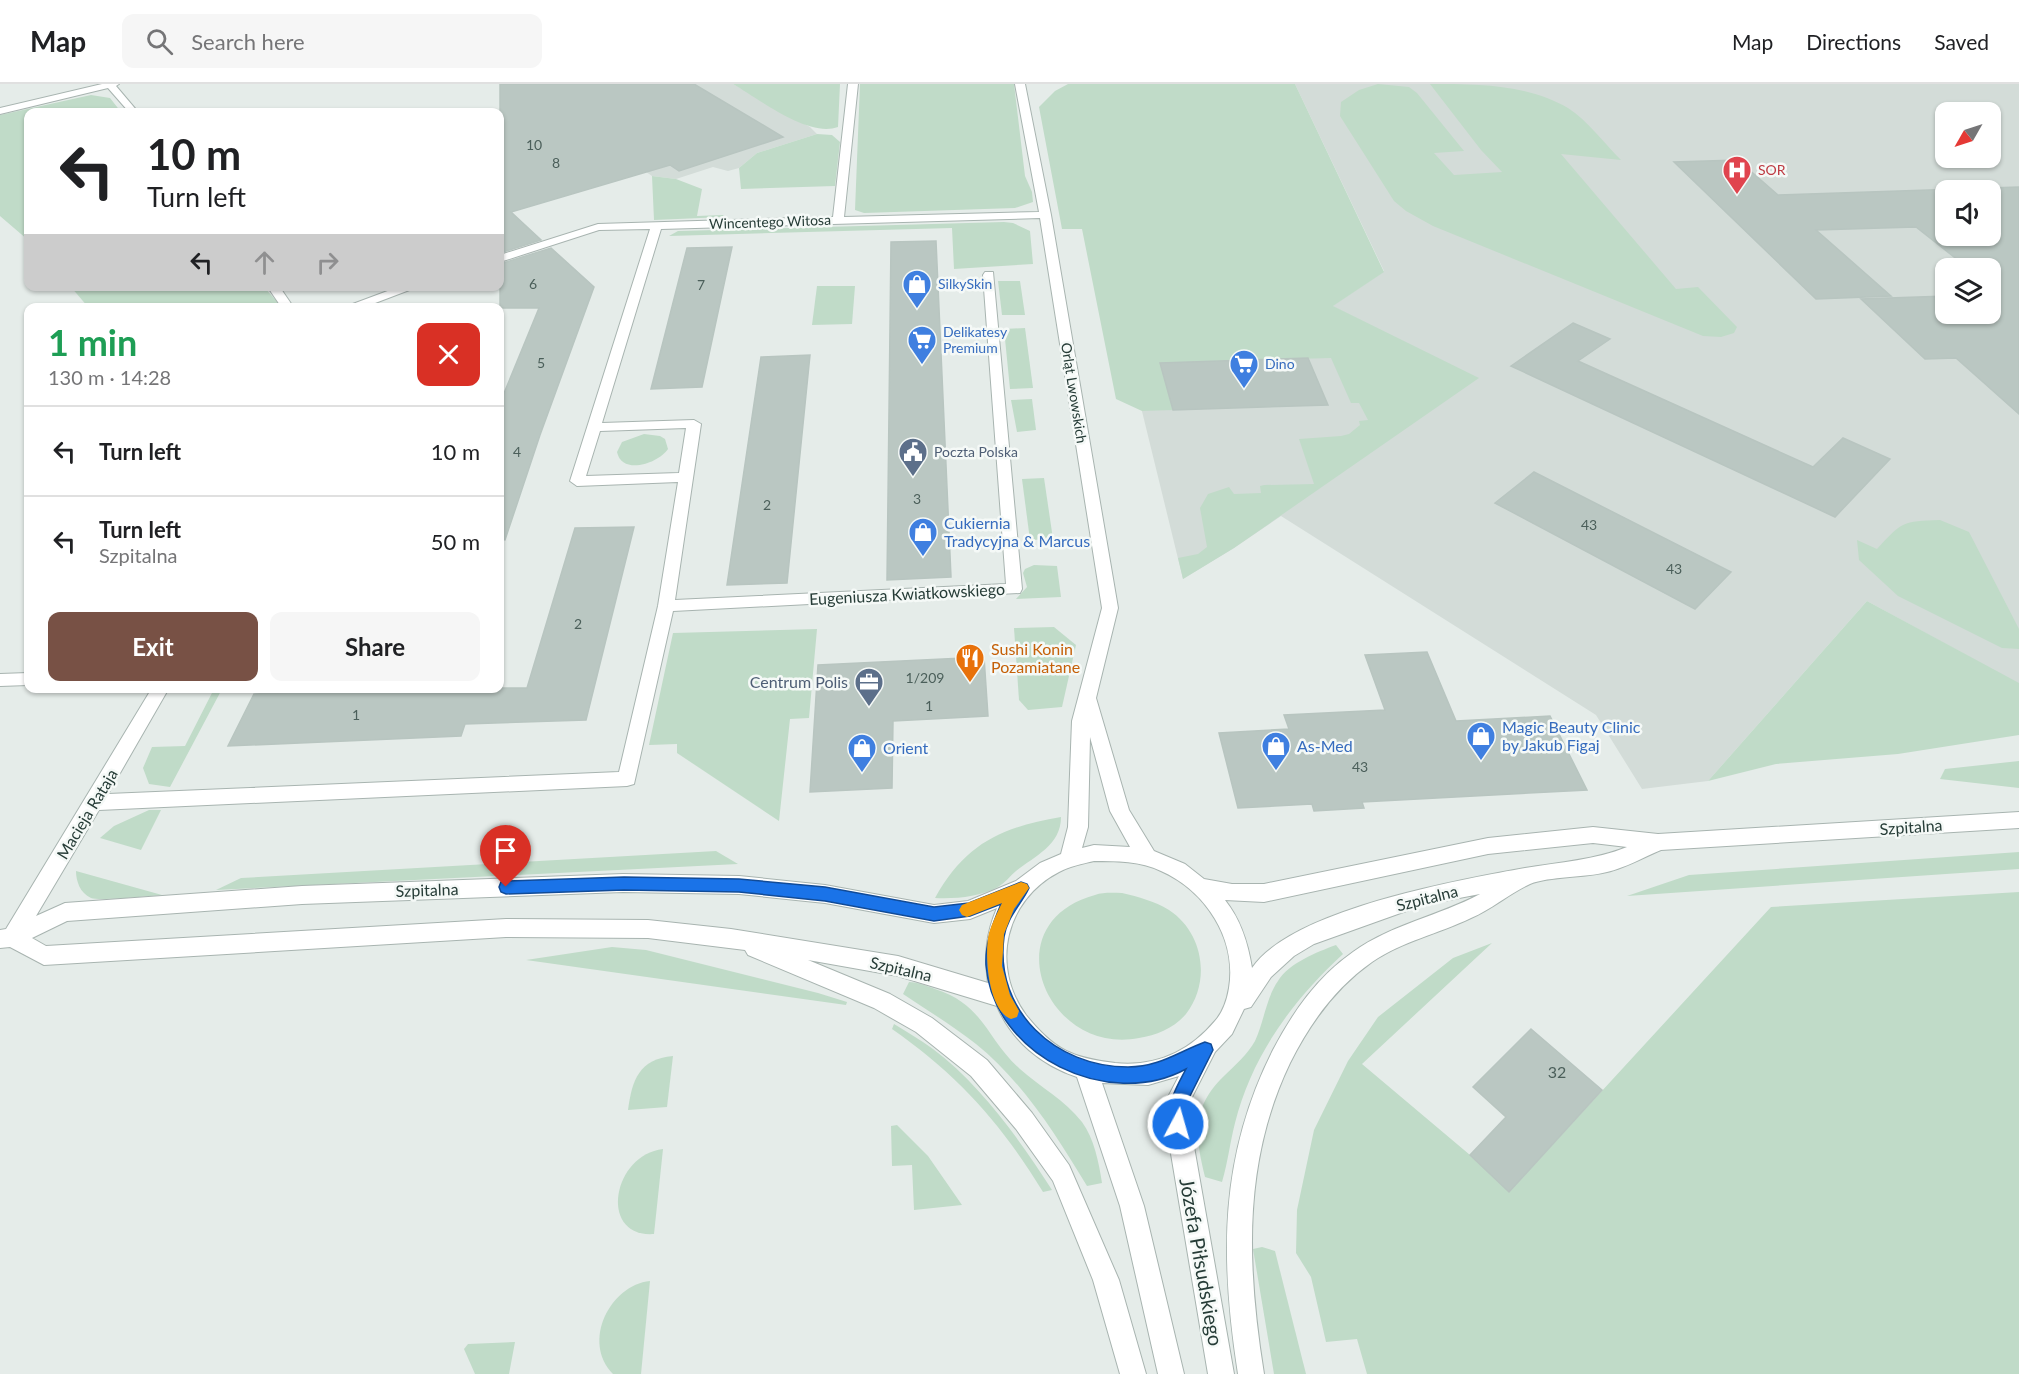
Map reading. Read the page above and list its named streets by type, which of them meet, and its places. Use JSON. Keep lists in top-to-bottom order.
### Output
{
  "streets": {
    "street": [
      "Wincentego Witosa",
      "Orląt Lwowskich",
      "Eugeniusza Kwiatkowskiego",
      "Macieja Rataja",
      "Szpitalna",
      "Józefa Piłsudskiego"
    ]
  },
  "crossings": [
    ["Wincentego Witosa", "Orląt Lwowskich"],
    ["Macieja Rataja", "Szpitalna"],
    ["Szpitalna", "Józefa Piłsudskiego"]
  ],
  "places": {
    "hospital": ["SOR"],
    "shop": [
      "SilkySkin",
      "Cukiernia Tradycyjna & Marcus",
      "Magic Beauty Clinic by Jakub Figaj",
      "As-Med",
      "Orient"
    ],
    "supermarket": ["Delikatesy Premium", "Dino"],
    "public building": ["Poczta Polska"],
    "restaurant": ["Sushi Konin Pozamiatane"],
    "office": ["Centrum Polis"]
  },
  "house_numbers": [
    "10",
    "8",
    "6",
    "7",
    "5",
    "4",
    "3",
    "2",
    "43",
    "43",
    "2",
    "1/209",
    "1",
    "1",
    "43",
    "32"
  ],
  "north": "bottom left",
  "page": {
    "header": "Map",
    "search": "Search here",
    "nav": ["Map", "Directions", "Saved"],
    "turn": ["10 m", "Turn left"],
    "heading": ["1 min", "130 m · 14:28"],
    "list": [
      {
        "name": "Turn left",
        "value": "10 m"
      },
      {
        "name": "Turn left",
        "note": "Szpitalna",
        "value": "50 m"
      }
    ],
    "buttons": ["Exit", "Share"]
  }
}
